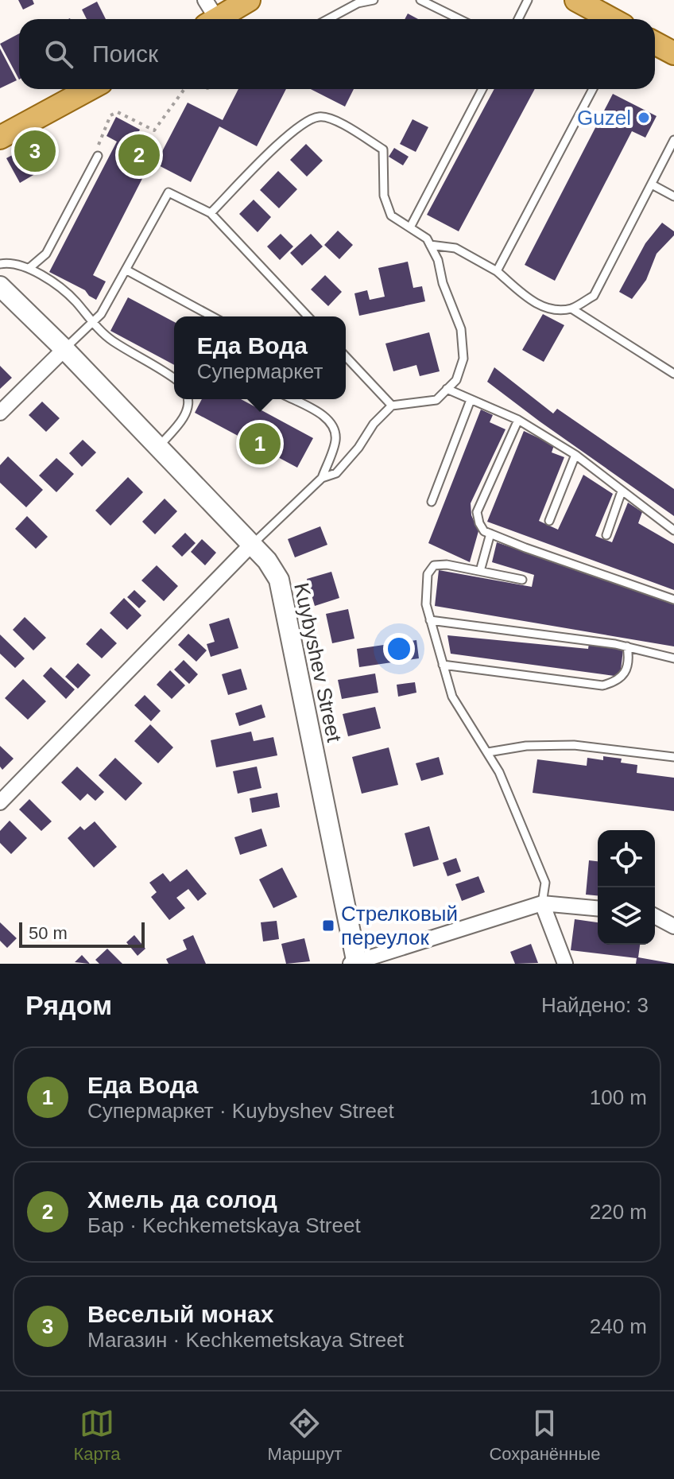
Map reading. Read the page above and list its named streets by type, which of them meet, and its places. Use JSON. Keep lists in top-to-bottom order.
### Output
{
  "streets": {
    "main road": ["Kuybyshev Street"]
  },
  "places": {
    "other": ["Guzel"],
    "transit": ["Стрелковый переулок"]
  },
  "scale_bar": "50 m",
  "page": {
    "search": "Поиск",
    "pins": ["3", "2", "1"],
    "popup": ["Еда Вода", "Супермаркет"],
    "scale": "50 m",
    "heading": ["Рядом", "Найдено: 3"],
    "list": [
      {
        "mark": "1",
        "name": "Еда Вода",
        "note": "Супермаркет · Kuybyshev Street",
        "value": "100 m"
      },
      {
        "mark": "2",
        "name": "Хмель да солод",
        "note": "Бар · Kechkemetskaya Street",
        "value": "220 m"
      },
      {
        "mark": "3",
        "name": "Веселый монах",
        "note": "Магазин · Kechkemetskaya Street",
        "value": "240 m"
      }
    ],
    "nav": ["Карта", "Маршрут", "Сохранённые"]
  }
}
